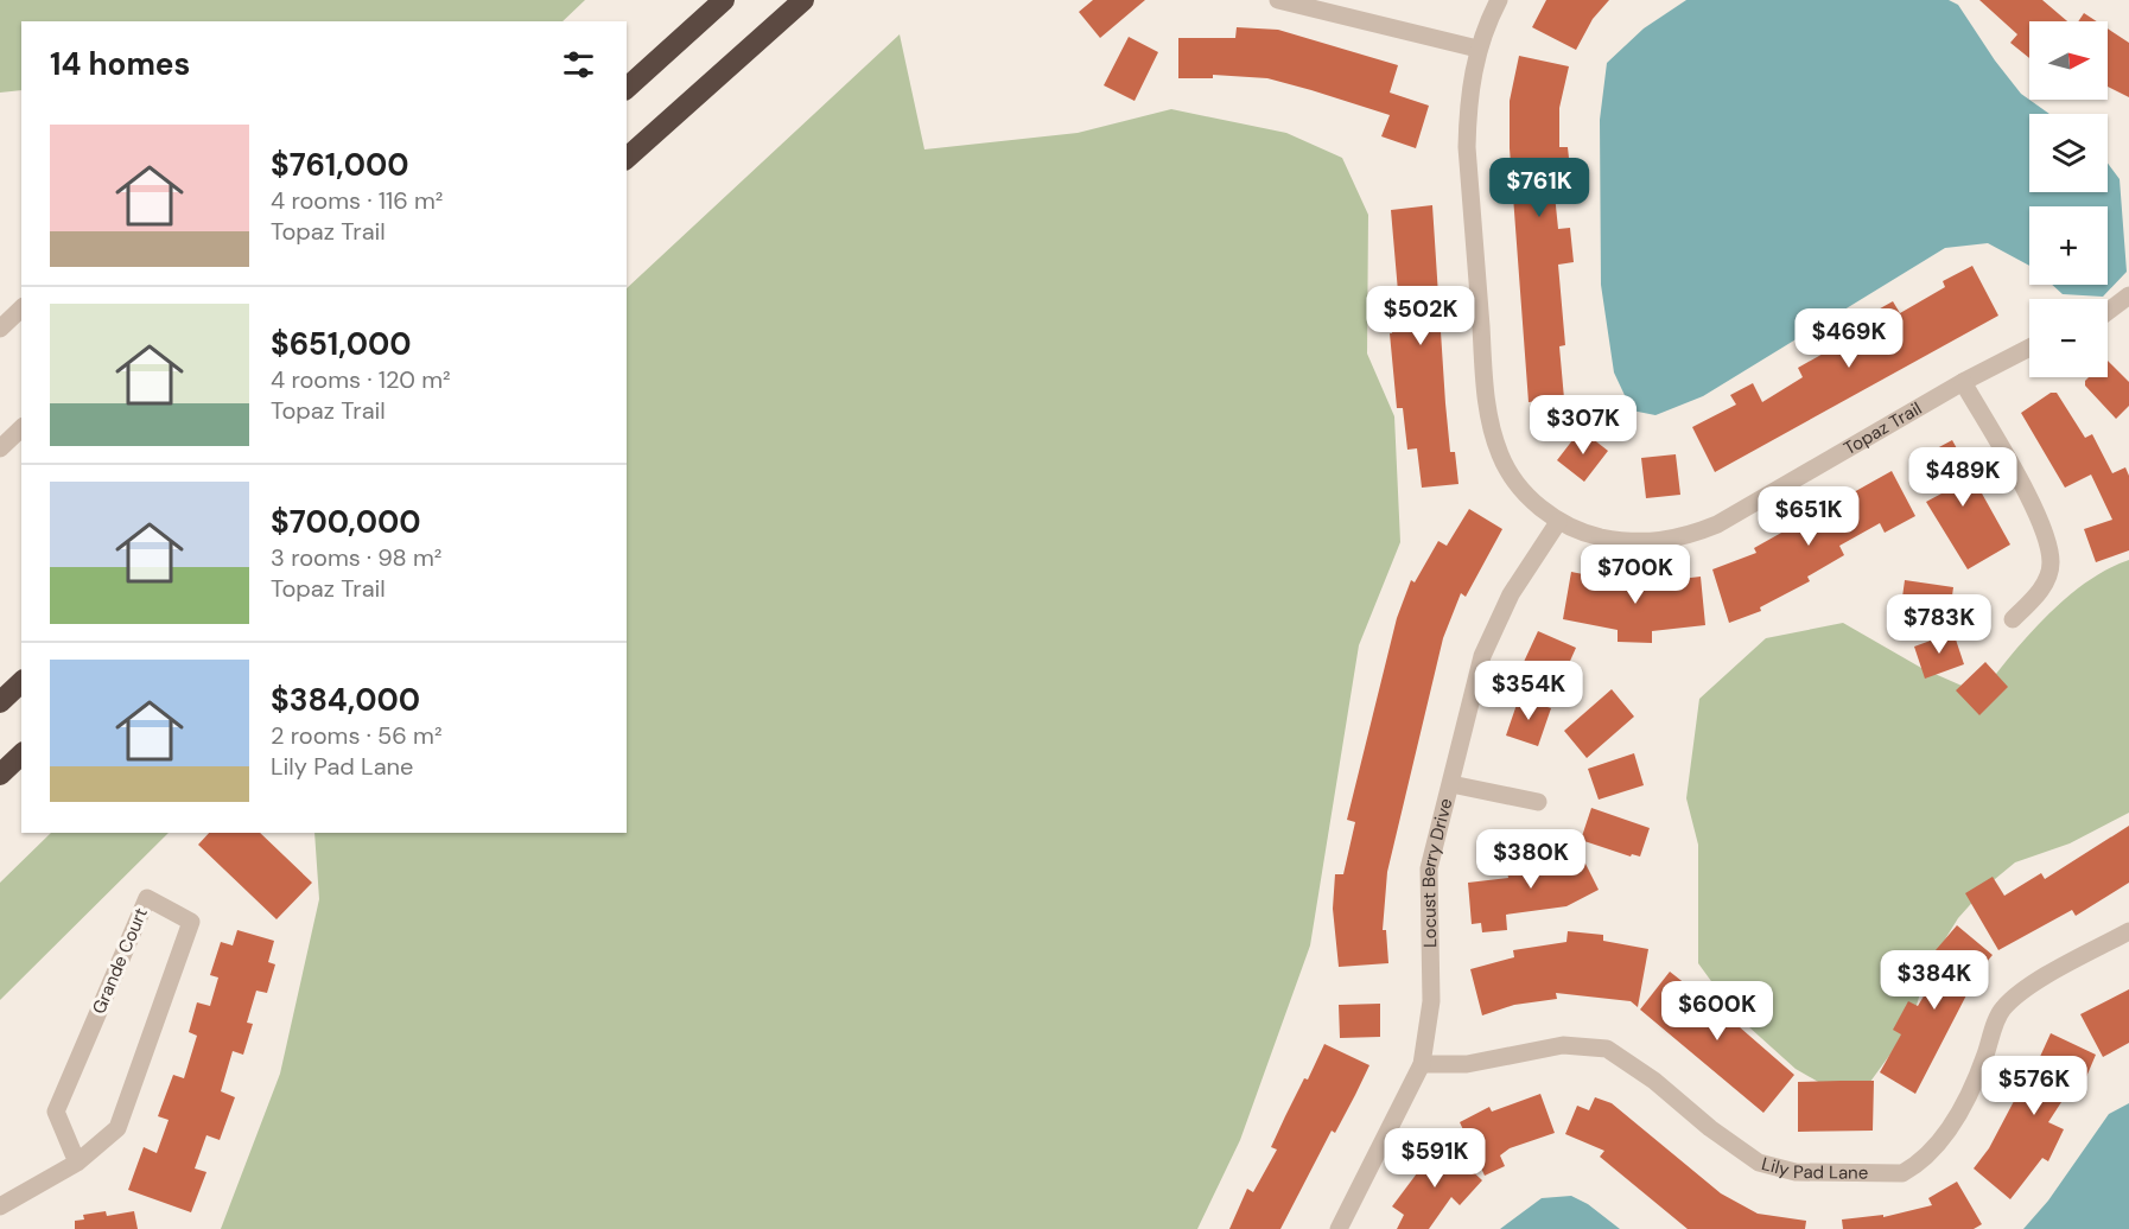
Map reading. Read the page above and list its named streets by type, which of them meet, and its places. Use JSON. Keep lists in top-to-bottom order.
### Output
{
  "streets": {
    "street": [
      "Topaz Trail",
      "Locust Berry Drive",
      "Grande Court",
      "Lily Pad Lane"
    ]
  },
  "crossings": [
    ["Topaz Trail", "Locust Berry Drive"],
    ["Locust Berry Drive", "Lily Pad Lane"]
  ],
  "north": "right",
  "page": {
    "map_buttons": ["+", "−"],
    "heading": "14 homes",
    "list": [
      {
        "name": "$761,000",
        "note": "4 rooms · 116 m² · Topaz Trail"
      },
      {
        "name": "$651,000",
        "note": "4 rooms · 120 m² · Topaz Trail"
      },
      {
        "name": "$700,000",
        "note": "3 rooms · 98 m² · Topaz Trail"
      },
      {
        "name": "$384,000",
        "note": "2 rooms · 56 m² · Lily Pad Lane"
      }
    ],
    "price": [
      "$761K",
      "$502K",
      "$469K",
      "$307K",
      "$489K",
      "$651K",
      "$700K",
      "$783K",
      "$354K",
      "$380K",
      "$384K",
      "$600K",
      "$576K",
      "$591K"
    ]
  }
}
